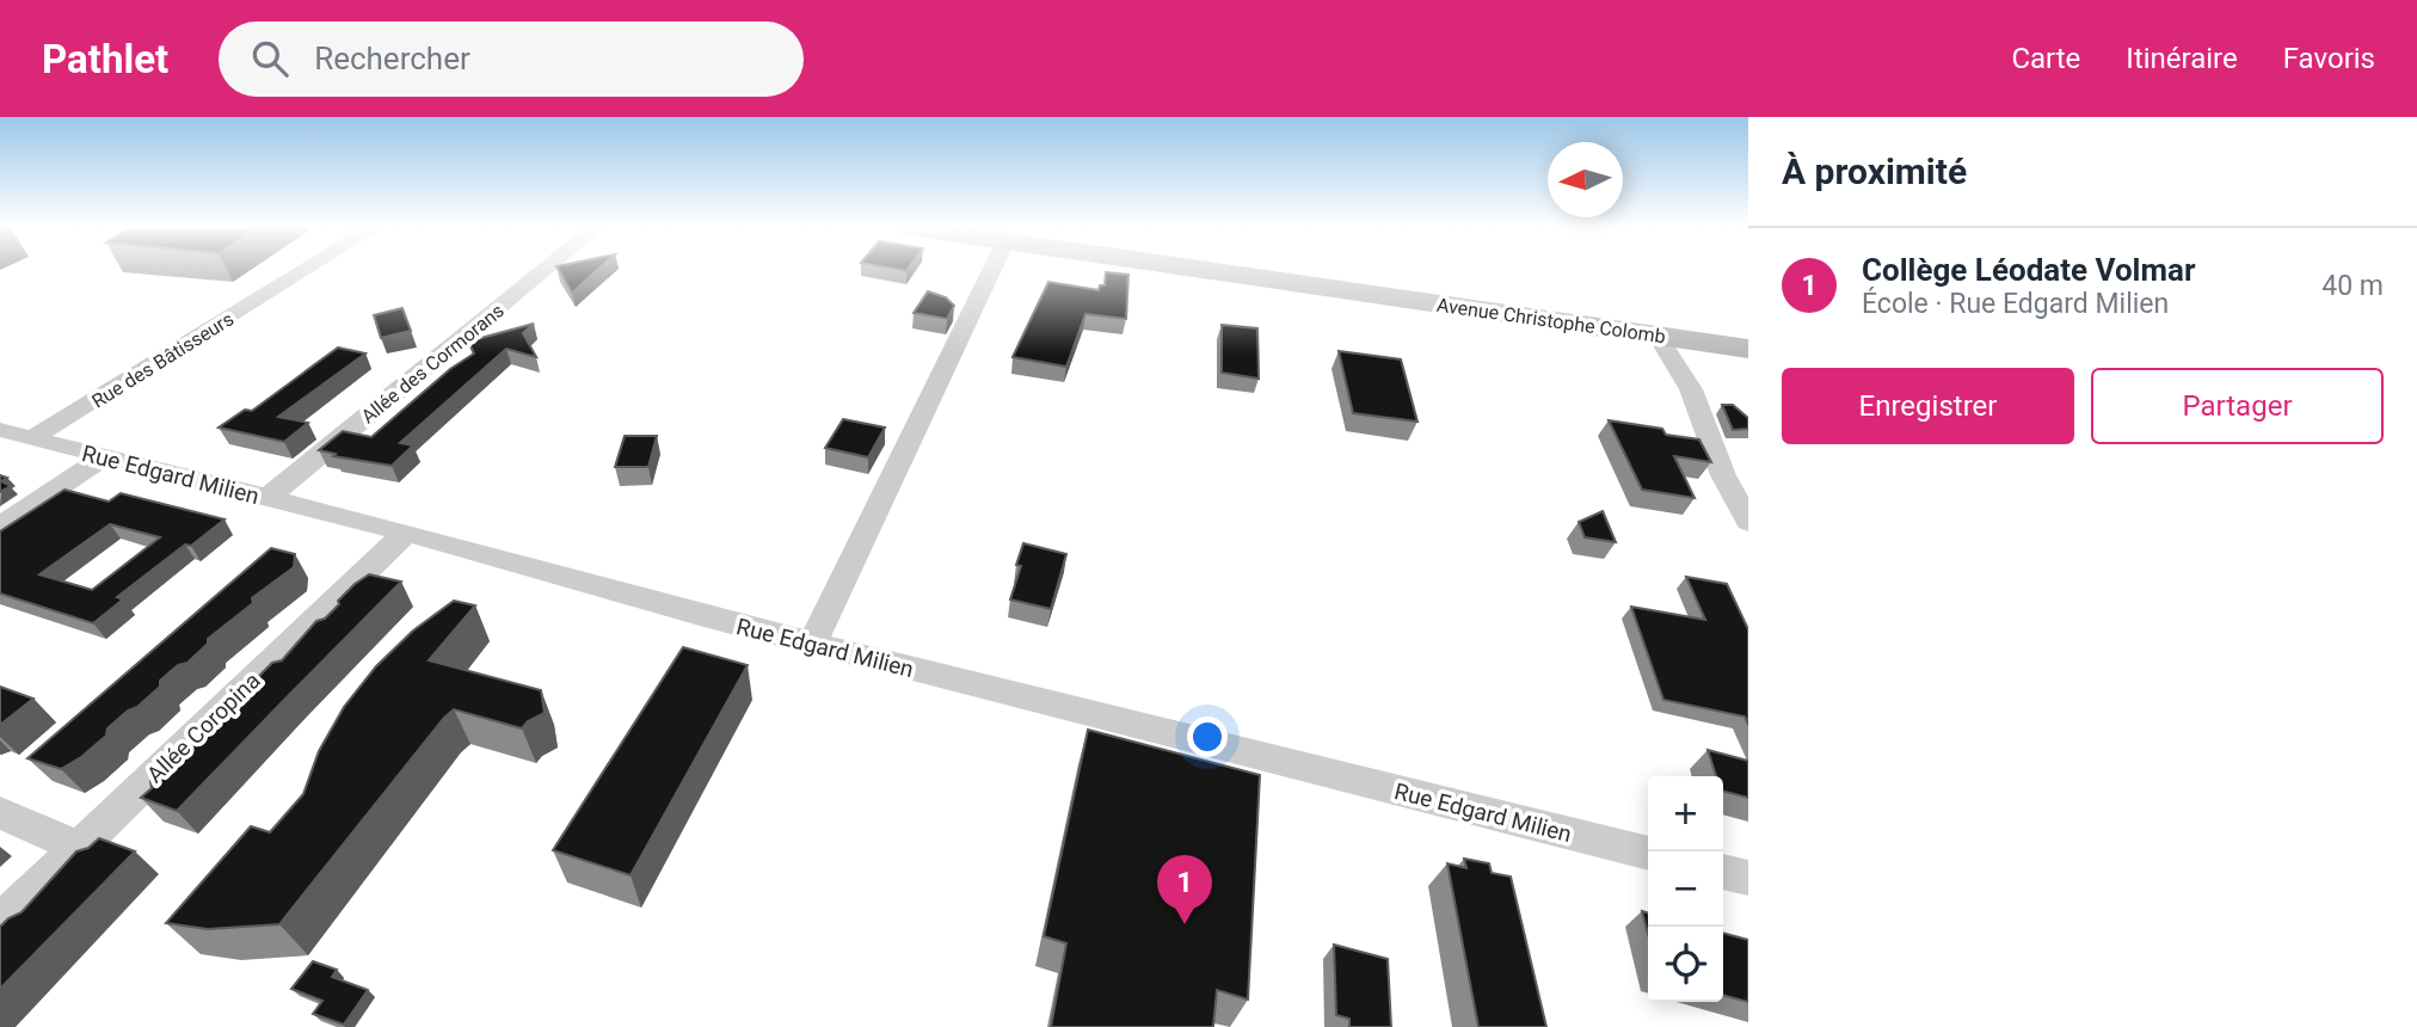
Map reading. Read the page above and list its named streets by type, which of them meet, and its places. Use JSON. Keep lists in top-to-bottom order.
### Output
{
  "streets": {
    "street": [
      "Avenue Christophe Colomb",
      "Rue des Bâtisseurs",
      "Allée des Cormorans",
      "Rue Edgard Milien",
      "Allée Coropina"
    ]
  },
  "crossings": [
    ["Rue des Bâtisseurs", "Rue Edgard Milien"],
    ["Allée des Cormorans", "Rue Edgard Milien"],
    ["Rue Edgard Milien", "Allée Coropina"]
  ],
  "north": "left",
  "page": {
    "header": "Pathlet",
    "search": "Rechercher",
    "nav": ["Carte", "Itinéraire", "Favoris"],
    "heading": "À proximité",
    "list": [
      {
        "mark": "1",
        "name": "Collège Léodate Volmar",
        "note": "École · Rue Edgard Milien",
        "value": "40 m"
      }
    ],
    "buttons": ["Enregistrer", "Partager"],
    "map_buttons": ["+", "−"],
    "pins": "1"
  }
}
